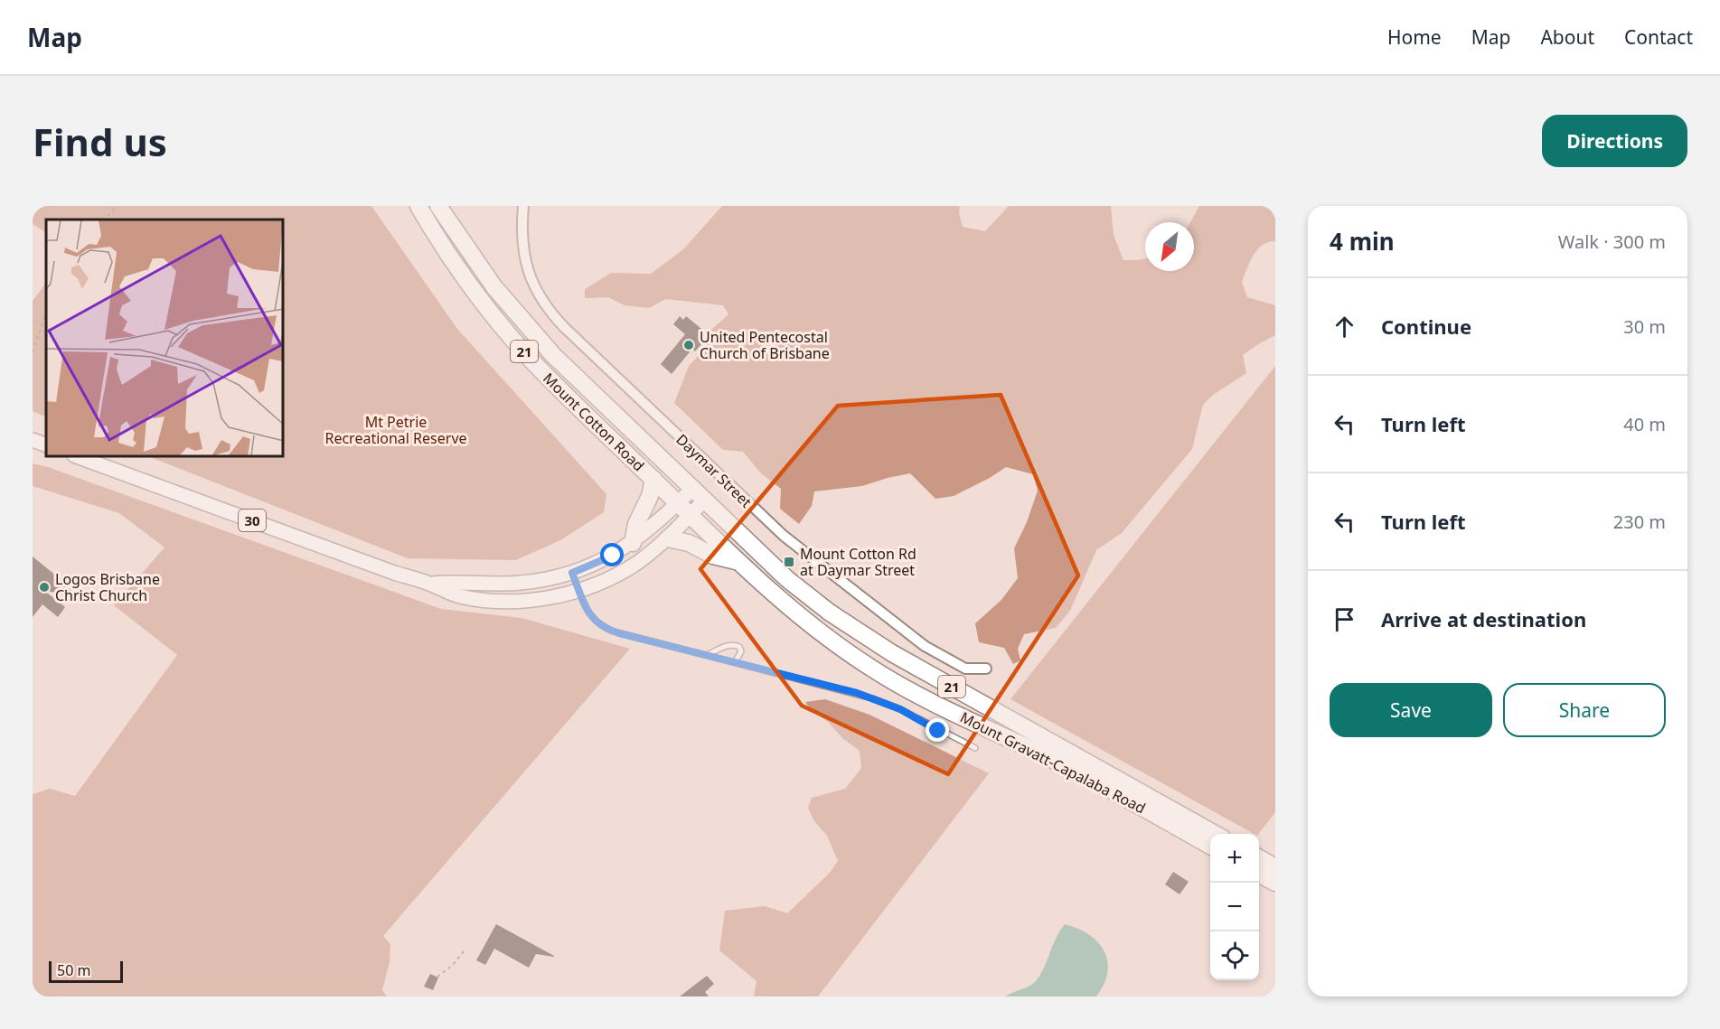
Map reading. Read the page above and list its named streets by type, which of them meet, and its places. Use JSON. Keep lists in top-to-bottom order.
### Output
{
  "streets": {
    "highway": ["21", "Mount Cotton Road", "Mount Gravatt-Capalaba Road"],
    "main road": ["30"],
    "street": ["Daymar Street"]
  },
  "crossings": [
    ["Mount Cotton Road", "30"],
    ["Mount Cotton Road", "Mount Gravatt-Capalaba Road"],
    ["30", "Mount Gravatt-Capalaba Road"]
  ],
  "parks": ["Mt Petrie Recreational Reserve"],
  "places": {
    "other": ["United Pentecostal Church of Brisbane", "Logos Brisbane Christ Church"],
    "transit": ["Mount Cotton Rd at Daymar Street"]
  },
  "scale_bar": "50 m",
  "north": "bottom left",
  "page": {
    "header": "Map",
    "nav": [
      "Home",
      "Map",
      "About",
      "Contact"
    ],
    "buttons": [
      "Directions",
      ["Save", "Share"]
    ],
    "title": "Find us",
    "heading": ["4 min", "Walk · 300 m"],
    "list": [
      ["Continue", "30 m"],
      ["Turn left", "40 m"],
      ["Turn left", "230 m"],
      "Arrive at destination"
    ],
    "map_buttons": ["+", "−"],
    "scale": "50 m"
  }
}
